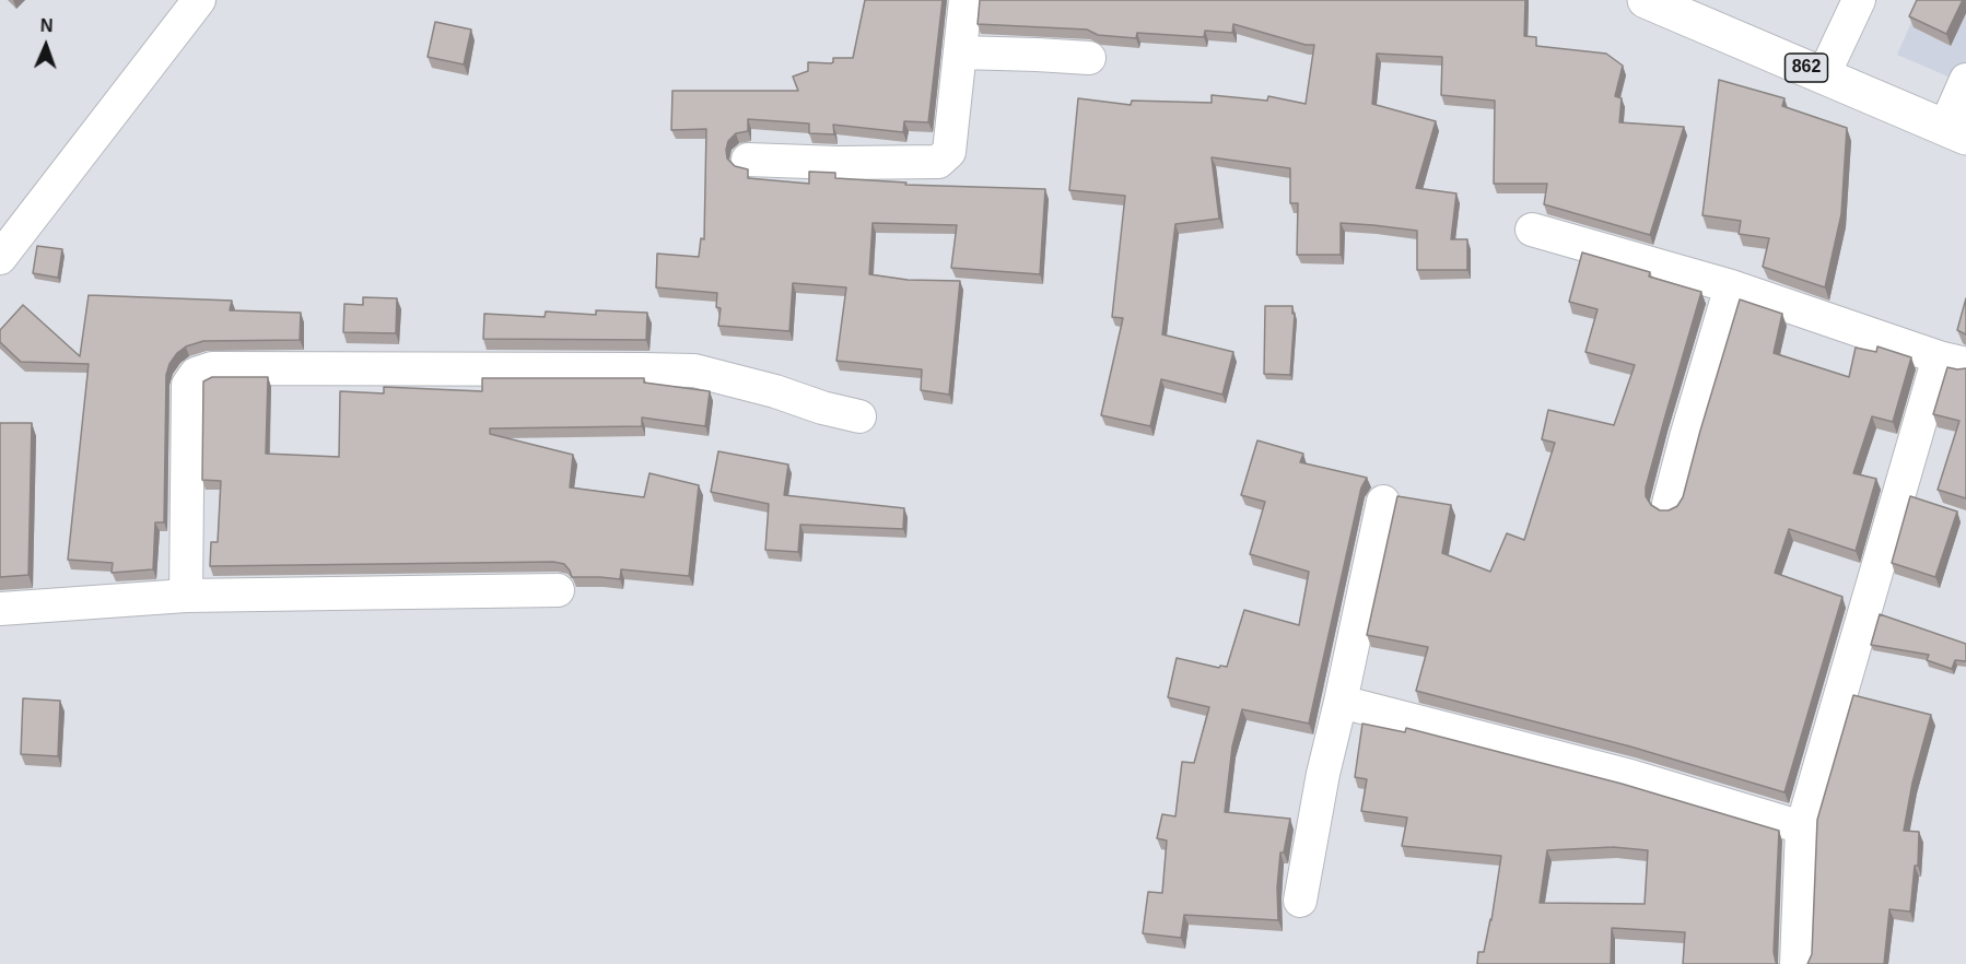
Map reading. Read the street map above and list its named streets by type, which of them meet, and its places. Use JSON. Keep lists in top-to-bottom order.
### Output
{
  "streets": {
    "main road": ["862"]
  },
  "north": "top"
}
